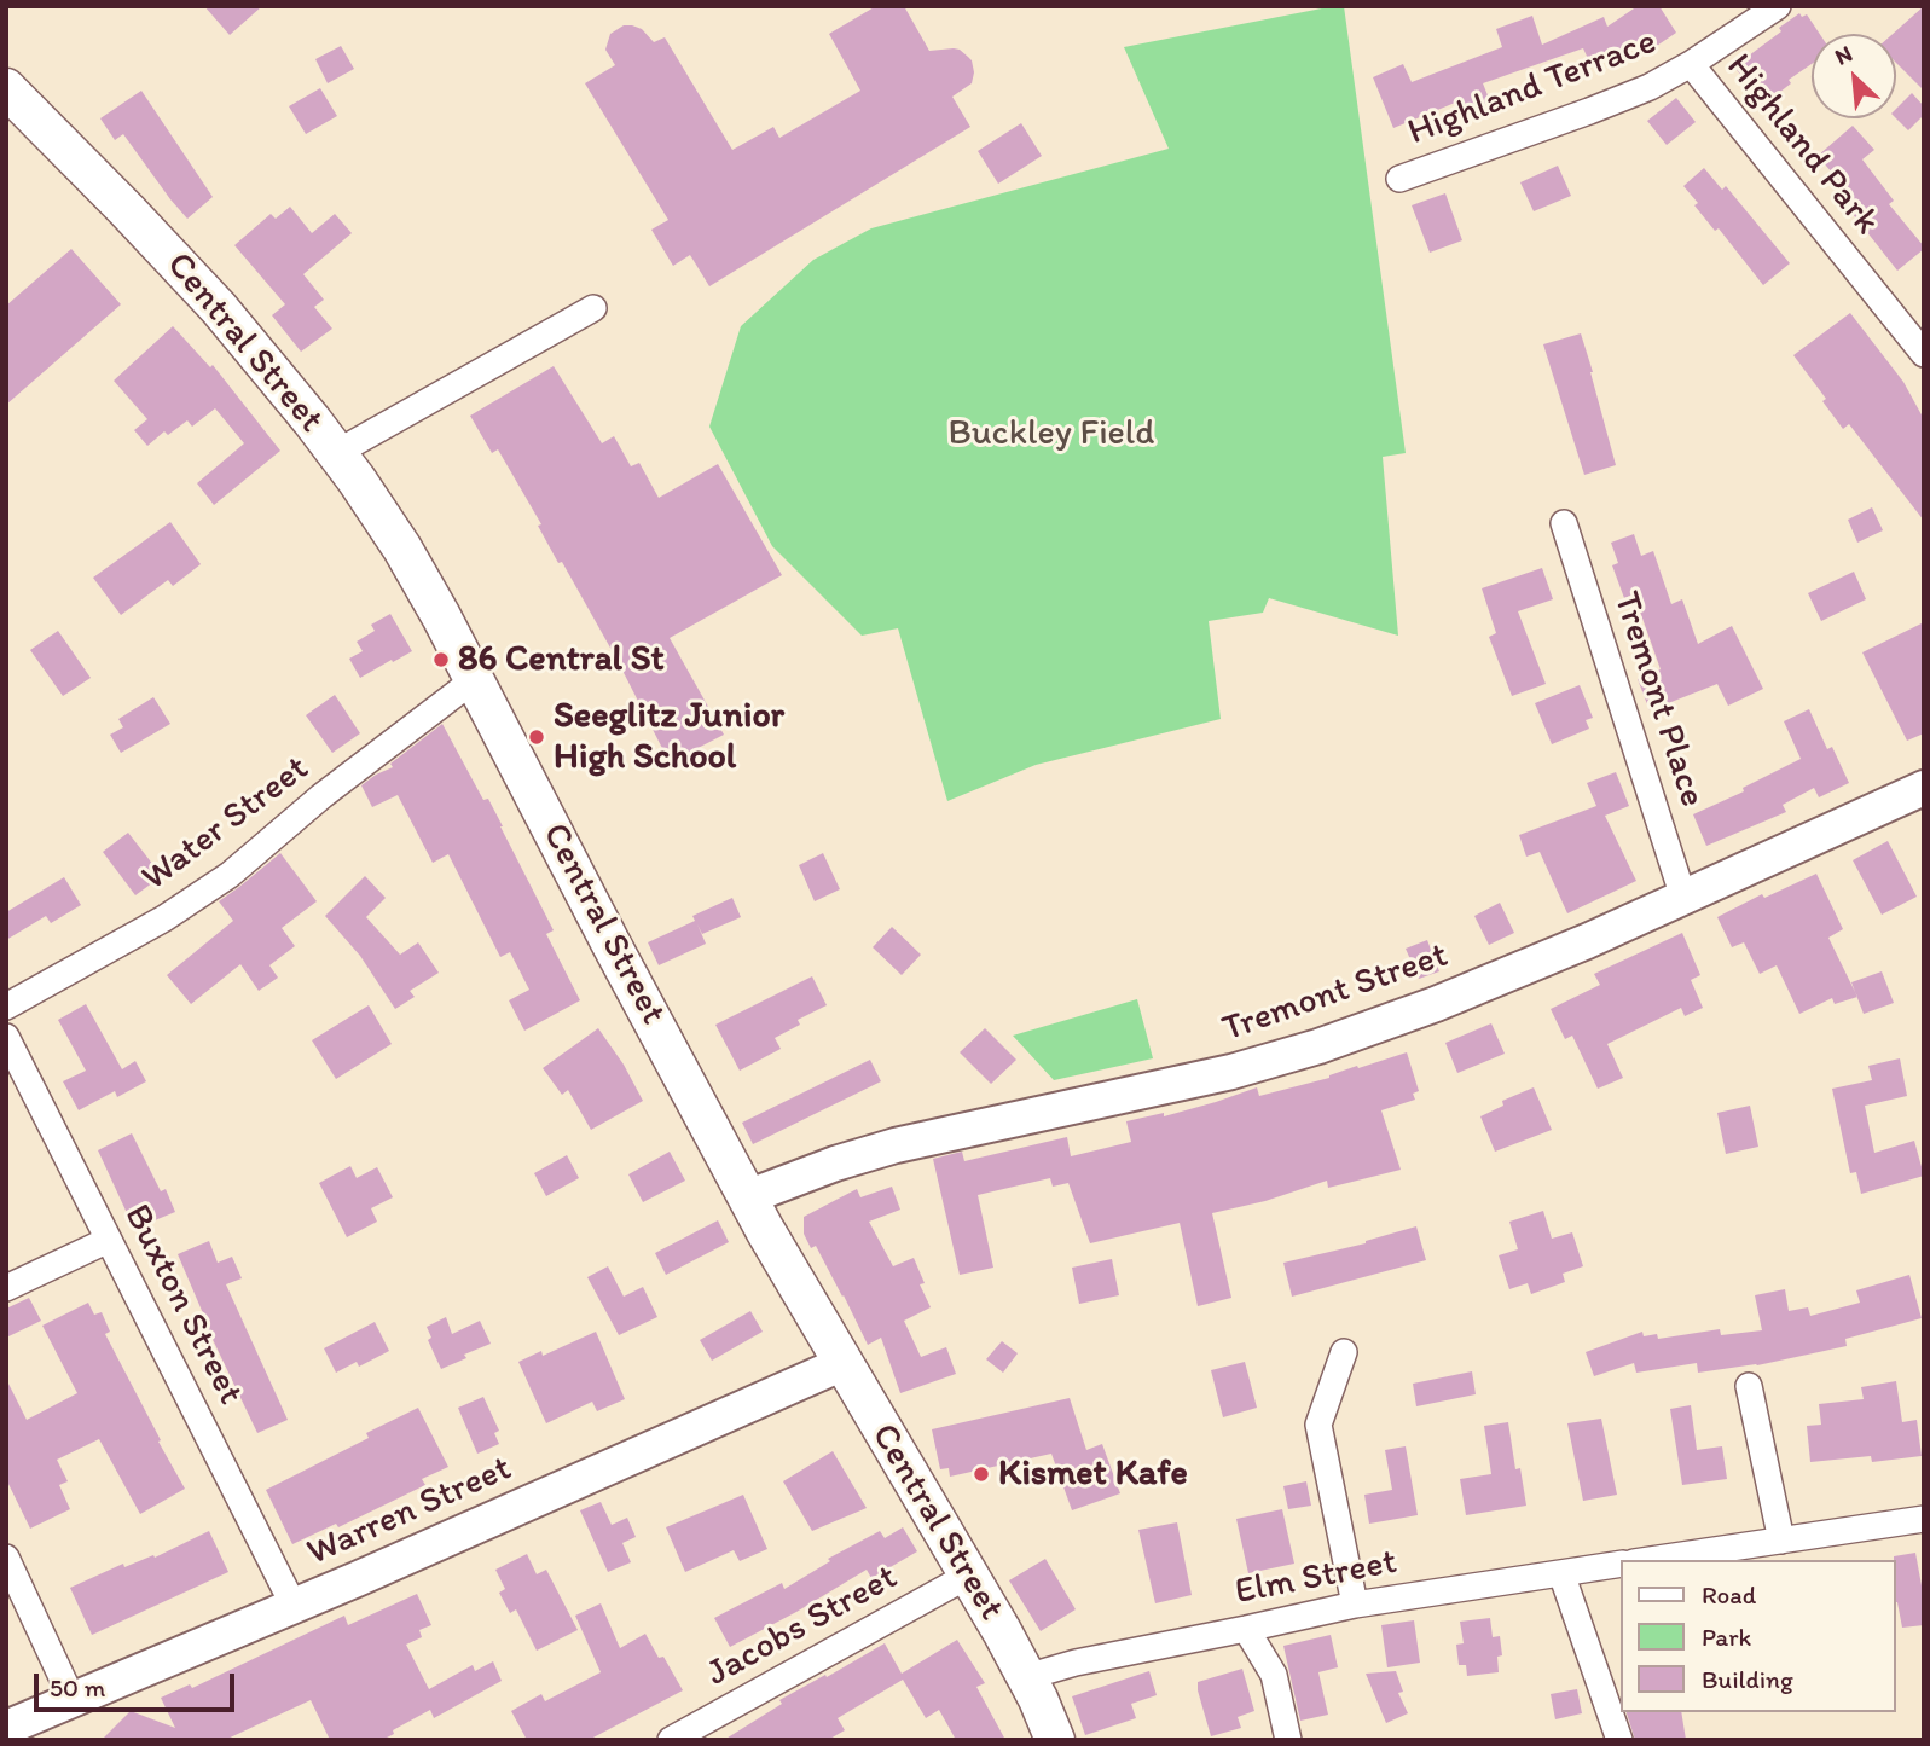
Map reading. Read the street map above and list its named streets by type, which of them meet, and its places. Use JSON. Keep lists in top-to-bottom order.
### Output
{
  "streets": {
    "main road": ["Central Street"],
    "street": [
      "Highland Terrace",
      "Highland Park",
      "Tremont Place",
      "Water Street",
      "Tremont Street",
      "Buxton Street",
      "Warren Street",
      "Elm Street",
      "Jacobs Street"
    ]
  },
  "crossings": [
    ["Highland Terrace", "Highland Park"],
    ["Central Street", "Water Street"],
    ["Central Street", "Tremont Street"],
    ["Central Street", "Warren Street"],
    ["Central Street", "Elm Street"],
    ["Central Street", "Jacobs Street"],
    ["Tremont Place", "Tremont Street"],
    ["Buxton Street", "Warren Street"]
  ],
  "parks": ["Buckley Field"],
  "places": ["86 Central St", "Seeglitz Junior High School", "Kismet Kafe"],
  "legend": ["Road", "Park", "Building"],
  "scale_bar": "50 m",
  "north": "top left"
}
